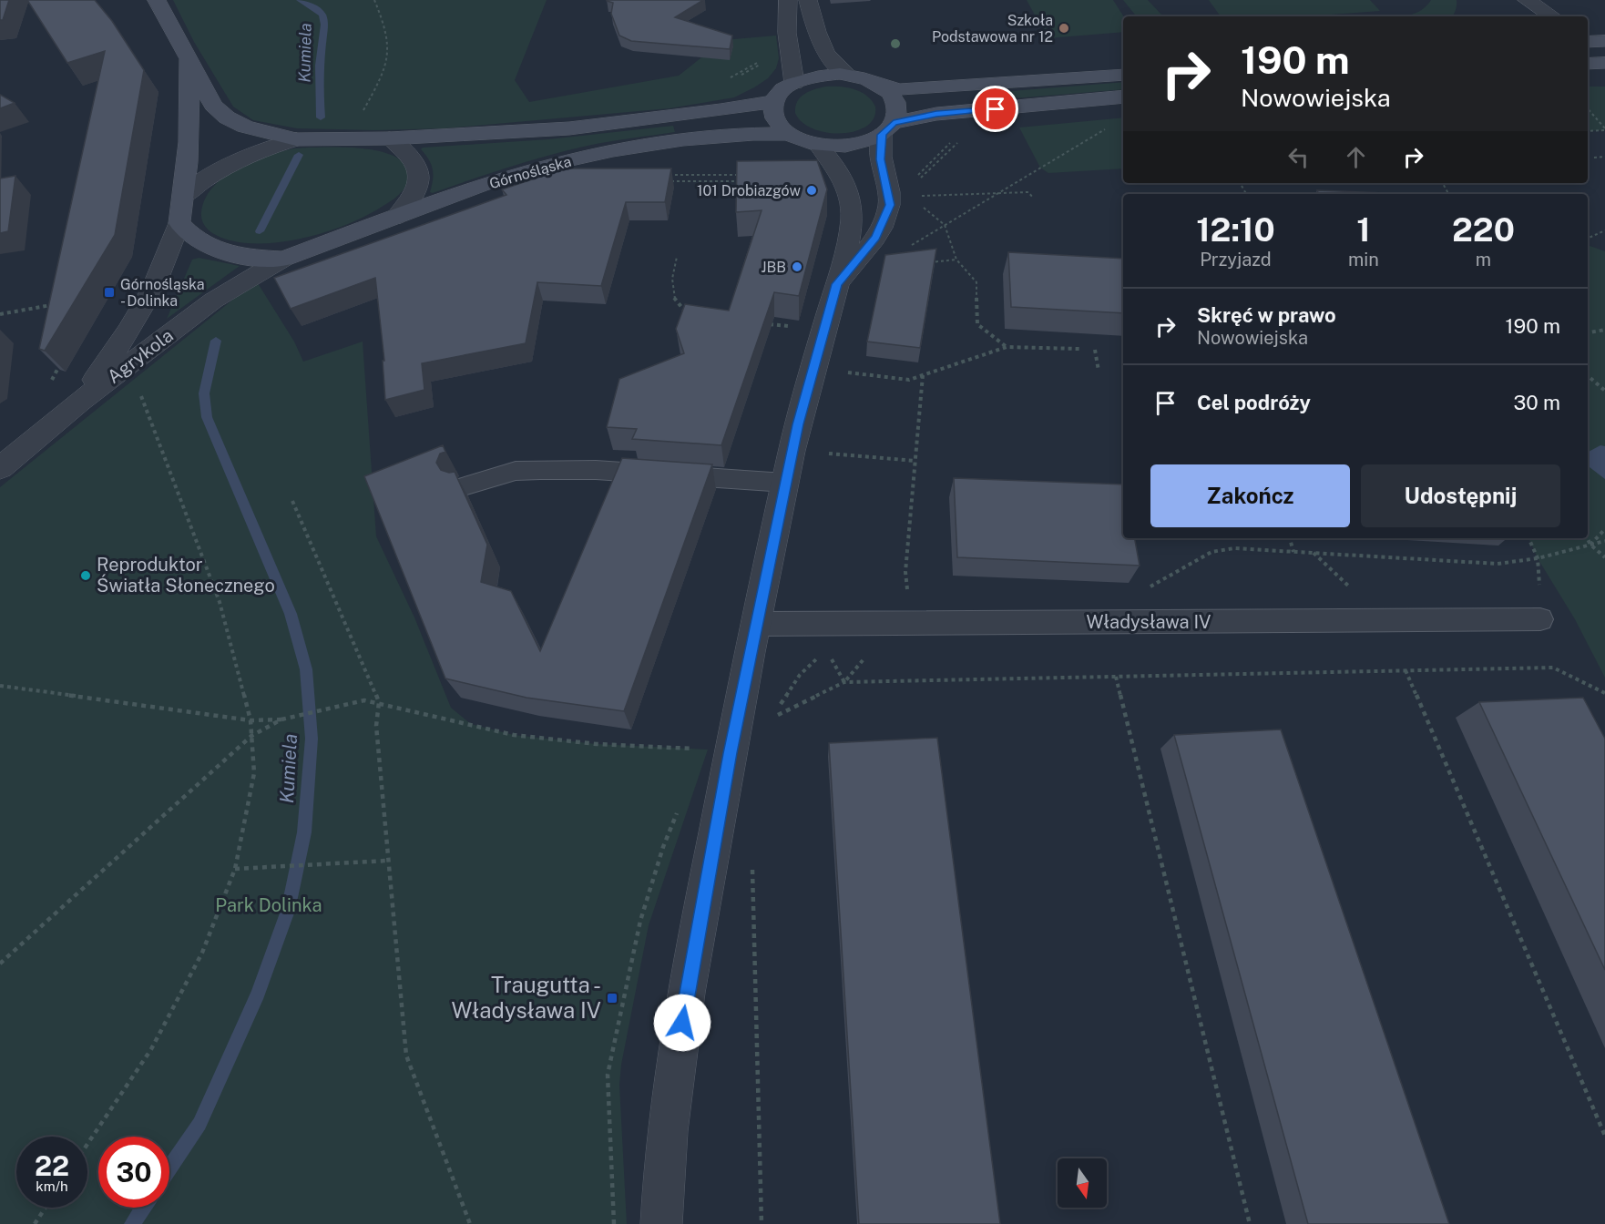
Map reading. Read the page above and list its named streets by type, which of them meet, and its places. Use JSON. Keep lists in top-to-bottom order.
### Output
{
  "streets": {
    "street": ["Górnośląska", "Agrykola"],
    "lane": ["Władysława IV"]
  },
  "crossings": [
    ["Górnośląska", "Agrykola"]
  ],
  "water": ["Kumiela"],
  "parks": ["Park Dolinka"],
  "places": {
    "other": [
      "Szkoła Podstawowa nr 12",
      "101 Drobiazgów",
      "JBB",
      "Reproduktor Światła Słonecznego"
    ],
    "transit": ["Górnośląska - Dolinka", "Traugutta - Władysława IV"]
  },
  "north": "bottom",
  "page": {
    "turn": ["190 m", "Nowowiejska"],
    "eta": [
      "12:10",
      "Przyjazd",
      "1",
      "min",
      "220",
      "m"
    ],
    "list": [
      {
        "name": "Skręć w prawo",
        "note": "Nowowiejska",
        "value": "190 m"
      },
      {
        "name": "Cel podróży",
        "value": "30 m"
      }
    ],
    "buttons": ["Zakończ", "Udostępnij"],
    "speed": "22 km/h",
    "limit": "30"
  }
}
